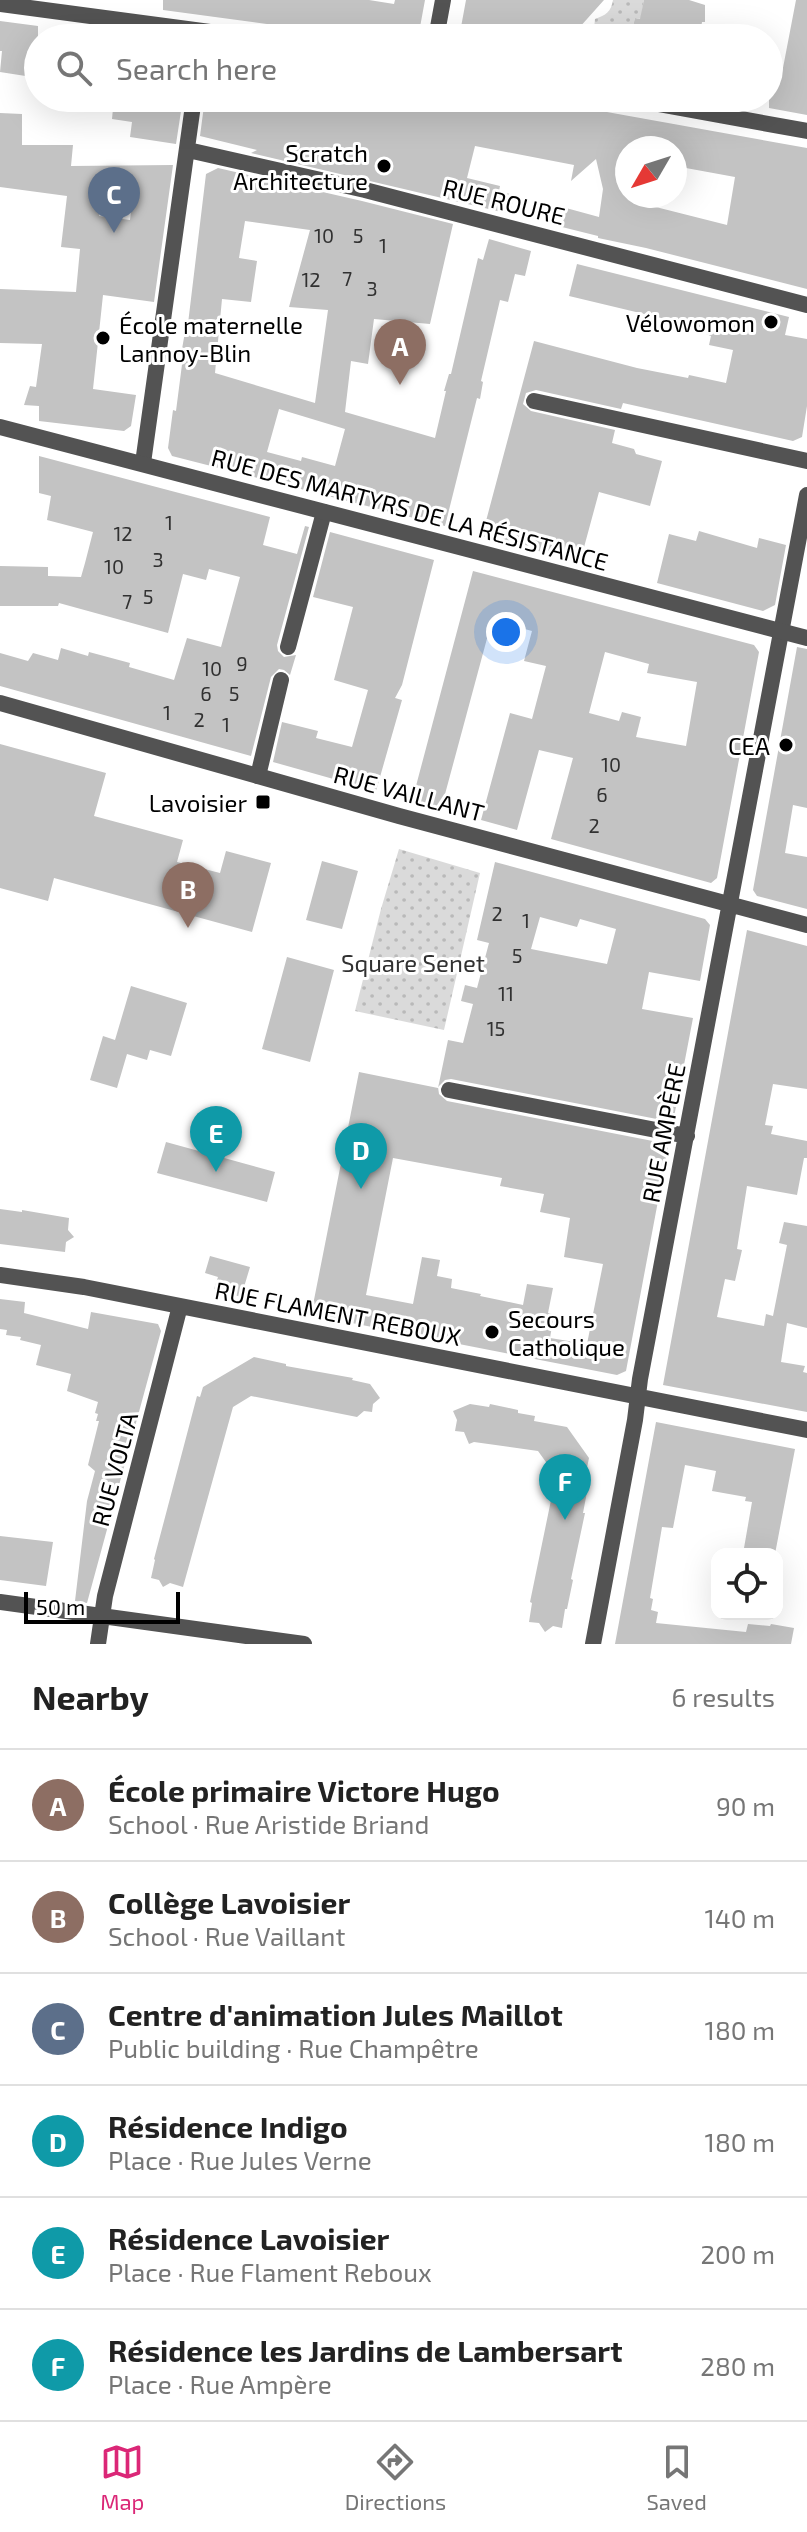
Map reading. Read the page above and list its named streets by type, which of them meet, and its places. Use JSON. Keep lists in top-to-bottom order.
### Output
{
  "streets": {
    "street": [
      "RUE ROURE",
      "RUE DES MARTYRS DE LA RÉSISTANCE",
      "RUE VAILLANT",
      "RUE AMPÈRE",
      "RUE FLAMENT REBOUX",
      "RUE VOLTA"
    ]
  },
  "crossings": [
    ["RUE DES MARTYRS DE LA RÉSISTANCE", "RUE AMPÈRE"],
    ["RUE VAILLANT", "RUE AMPÈRE"],
    ["RUE AMPÈRE", "RUE FLAMENT REBOUX"],
    ["RUE FLAMENT REBOUX", "RUE VOLTA"]
  ],
  "parks": ["Square Senet"],
  "places": {
    "other": [
      "Scratch Architecture",
      "Vélowomon",
      "École maternelle Lannoy-Blin",
      "CEA",
      "Secours Catholique"
    ],
    "transit": ["Lavoisier"]
  },
  "house_numbers": [
    "10",
    "5",
    "1",
    "7",
    "12",
    "3",
    "1",
    "12",
    "3",
    "10",
    "5",
    "7",
    "9",
    "10",
    "6",
    "5",
    "1",
    "2",
    "1",
    "10",
    "6",
    "2",
    "2",
    "1",
    "5",
    "11",
    "15"
  ],
  "scale_bar": "50 m",
  "north": "bottom left",
  "page": {
    "search": "Search here",
    "pins": [
      "C",
      "A",
      "B",
      "E",
      "D",
      "F"
    ],
    "scale": "50 m",
    "heading": ["Nearby", "6 results"],
    "list": [
      {
        "mark": "A",
        "name": "École primaire Victore Hugo",
        "note": "School · Rue Aristide Briand",
        "value": "90 m"
      },
      {
        "mark": "B",
        "name": "Collège Lavoisier",
        "note": "School · Rue Vaillant",
        "value": "140 m"
      },
      {
        "mark": "C",
        "name": "Centre d'animation Jules Maillot",
        "note": "Public building · Rue Champêtre",
        "value": "180 m"
      },
      {
        "mark": "D",
        "name": "Résidence Indigo",
        "note": "Place · Rue Jules Verne",
        "value": "180 m"
      },
      {
        "mark": "E",
        "name": "Résidence Lavoisier",
        "note": "Place · Rue Flament Reboux",
        "value": "200 m"
      },
      {
        "mark": "F",
        "name": "Résidence les Jardins de Lambersart",
        "note": "Place · Rue Ampère",
        "value": "280 m"
      }
    ],
    "nav": ["Map", "Directions", "Saved"]
  }
}
